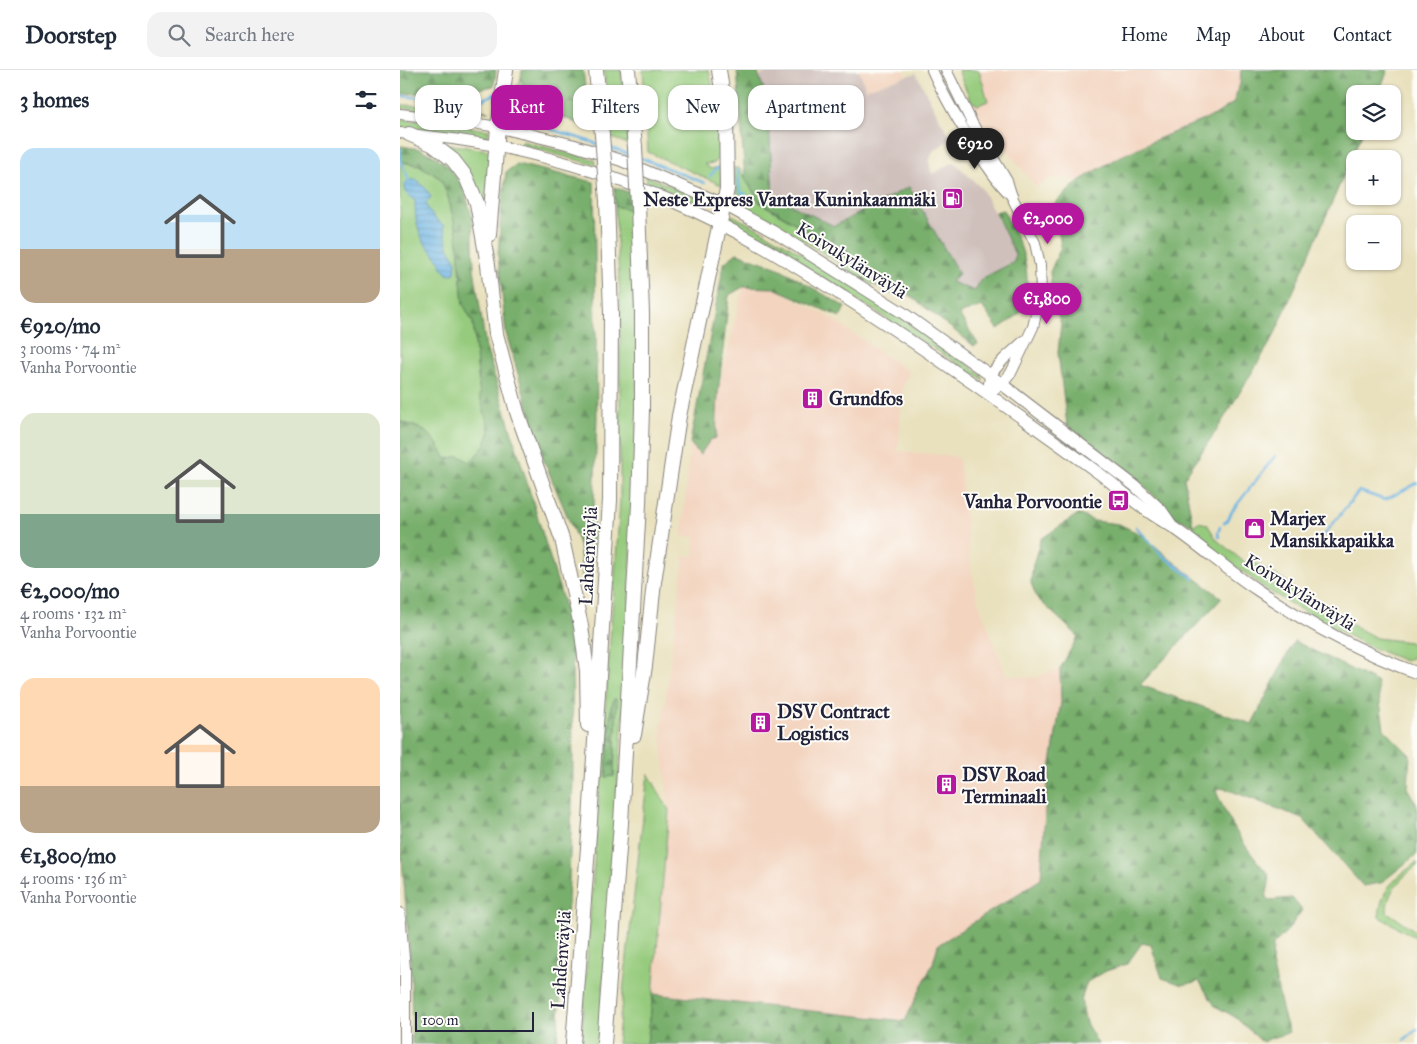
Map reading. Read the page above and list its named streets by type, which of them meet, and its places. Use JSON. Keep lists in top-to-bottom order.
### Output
{
  "streets": {
    "highway": ["Lahdenväylä"],
    "main road": ["Koivukylänväylä"]
  },
  "places": {
    "fuel station": ["Neste Express Vantaa Kuninkaanmäki"],
    "building": ["Grundfos", "DSV Contract Logistics", "DSV Road Terminaali"],
    "bus stop": ["Vanha Porvoontie"],
    "shop": ["Marjex Mansikkapaikka"]
  },
  "scale_bar": "100 m",
  "page": {
    "header": "Doorstep",
    "search": "Search here",
    "nav": [
      "Home",
      "Map",
      "About",
      "Contact"
    ],
    "heading": "3 homes",
    "map_buttons": ["+", "−"],
    "chip": [
      "Buy",
      "Rent",
      "Filters",
      "New",
      "Apartment"
    ],
    "price": ["€920", "€2,000", "€1,800"],
    "list": [
      {
        "name": "€920/mo",
        "note": "3 rooms · 74 m² · Vanha Porvoontie"
      },
      {
        "name": "€2,000/mo",
        "note": "4 rooms · 132 m² · Vanha Porvoontie"
      },
      {
        "name": "€1,800/mo",
        "note": "4 rooms · 136 m² · Vanha Porvoontie"
      }
    ],
    "scale": "100 m"
  }
}
